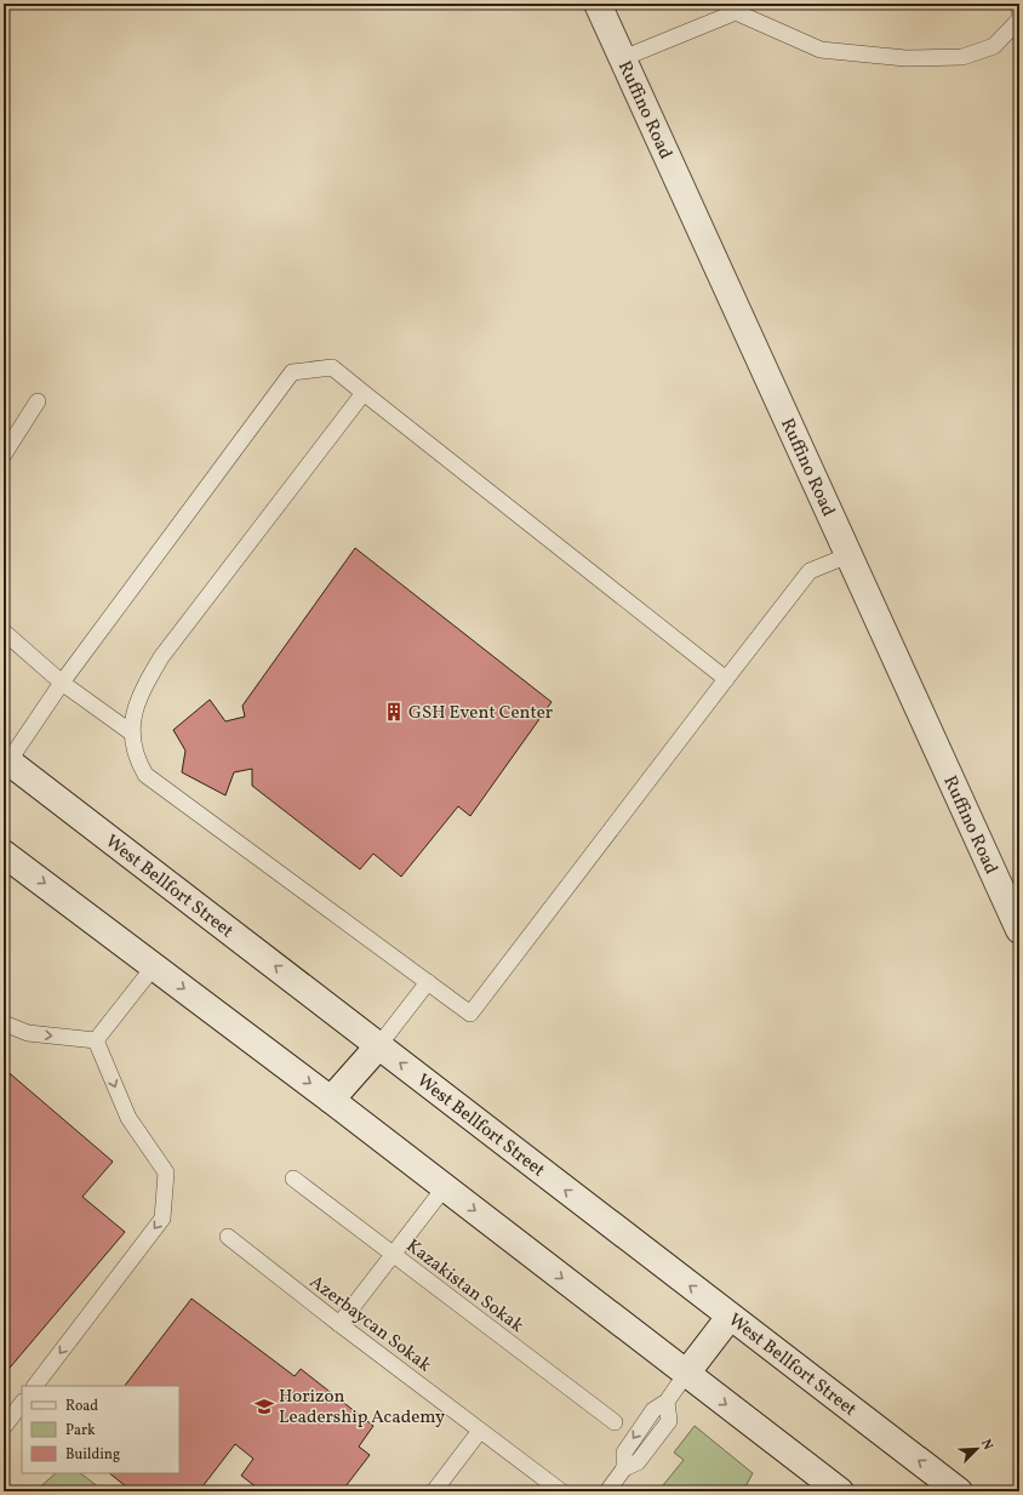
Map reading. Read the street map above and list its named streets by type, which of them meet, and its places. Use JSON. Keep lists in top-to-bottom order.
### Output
{
  "streets": {
    "main road": ["Ruffino Road", "West Bellfort Street"],
    "lane": ["Kazakistan Sokak", "Azerbaycan Sokak"]
  },
  "places": {
    "building": ["GSH Event Center"],
    "school or university": ["Horizon Leadership Academy"]
  },
  "legend": ["Road", "Park", "Building"],
  "north": "top right"
}
